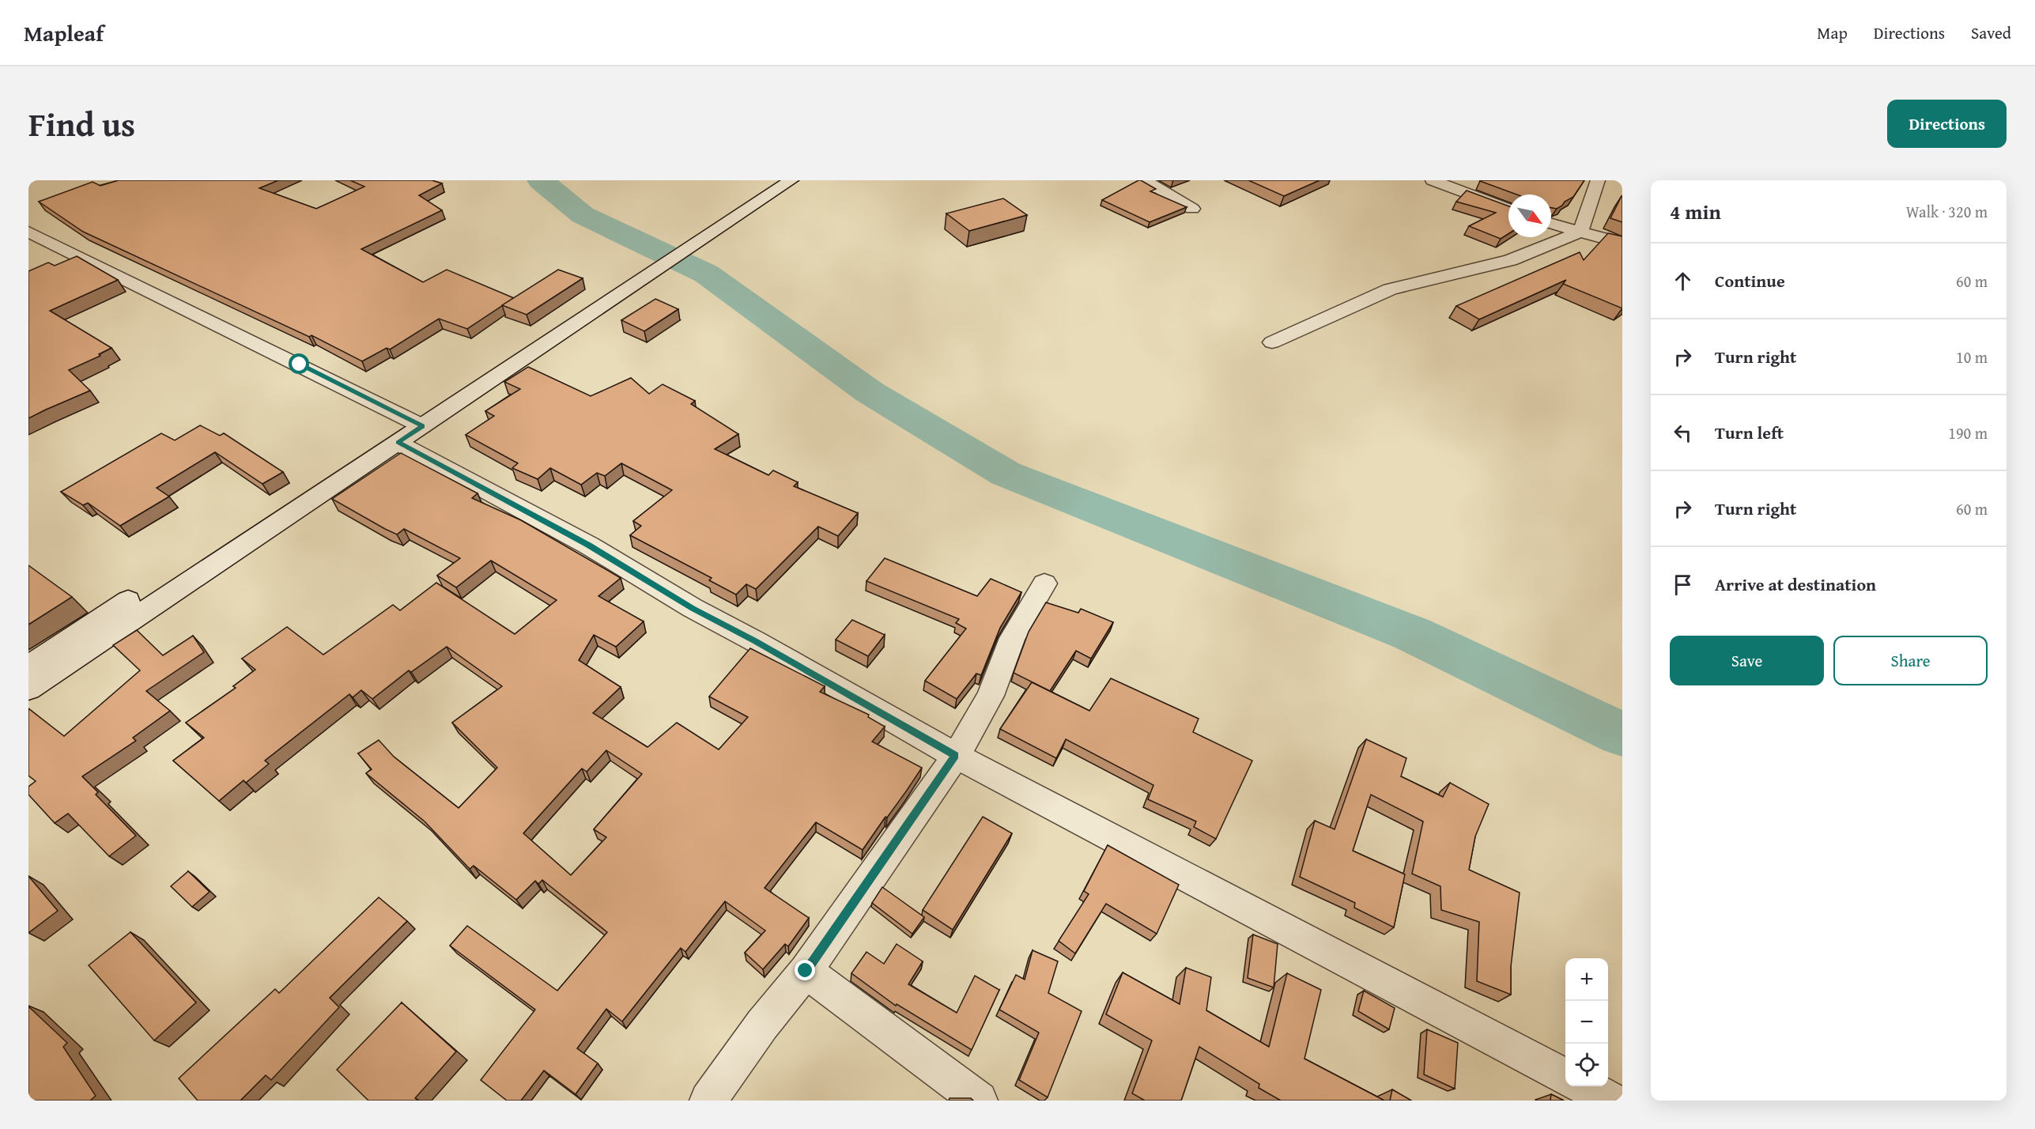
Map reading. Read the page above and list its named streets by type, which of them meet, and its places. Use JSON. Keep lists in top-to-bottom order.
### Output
{
  "north": "bottom right",
  "page": {
    "header": "Mapleaf",
    "nav": ["Map", "Directions", "Saved"],
    "title": "Find us",
    "buttons": [
      "Directions",
      ["Save", "Share"]
    ],
    "heading": ["4 min", "Walk · 320 m"],
    "list": [
      ["Continue", "60 m"],
      ["Turn right", "10 m"],
      ["Turn left", "190 m"],
      ["Turn right", "60 m"],
      "Arrive at destination"
    ],
    "map_buttons": ["+", "−"]
  }
}
